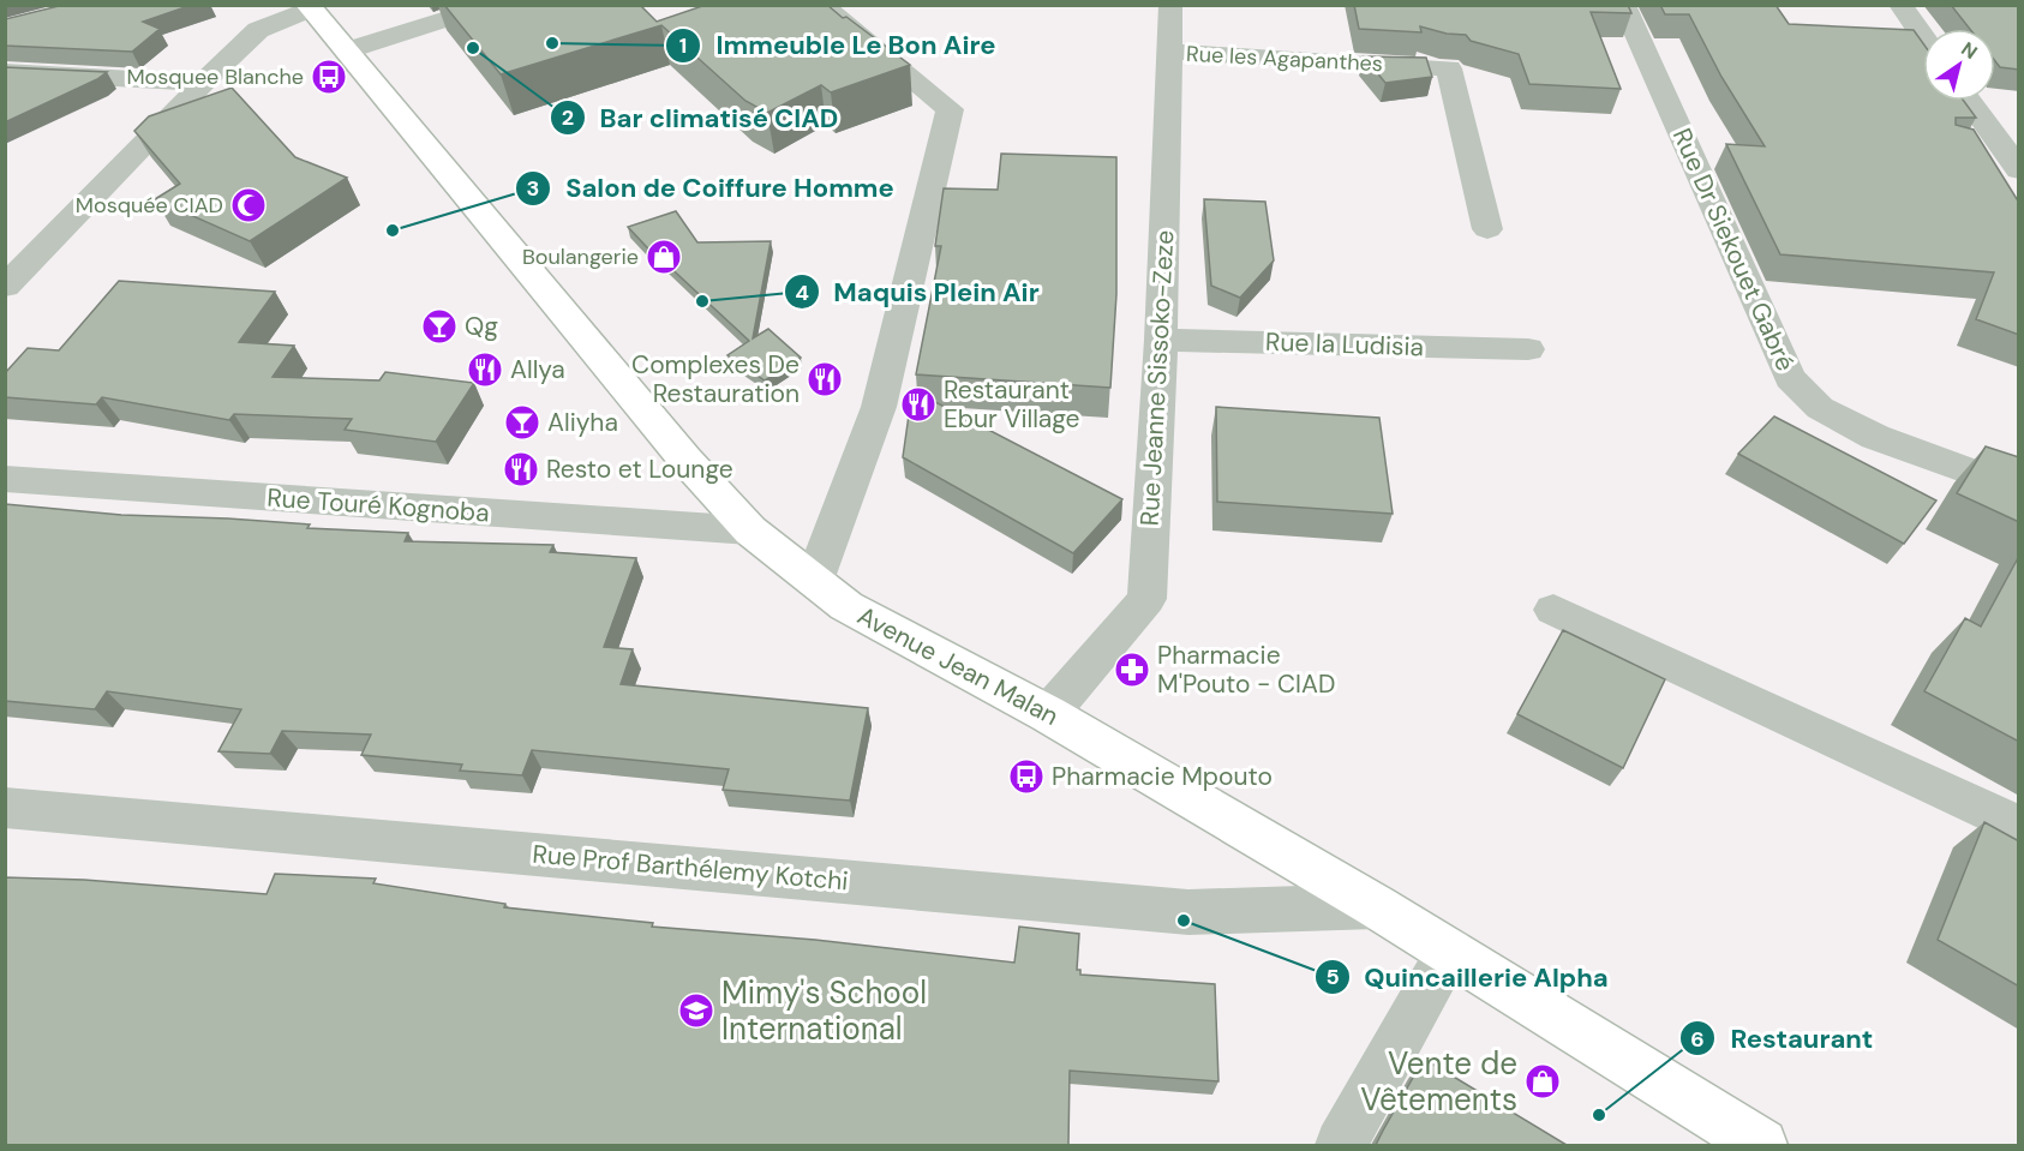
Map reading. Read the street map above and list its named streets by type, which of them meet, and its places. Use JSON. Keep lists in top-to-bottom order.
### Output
{
  "streets": {
    "main road": ["Avenue Jean Malan"],
    "street": [
      "Rue les Agapanthes",
      "Rue Dr Siekouet Gabré",
      "Rue la Ludisia",
      "Rue Jeanne Sissoko-Zeze",
      "Rue Touré Kognoba",
      "Rue Prof Barthélemy Kotchi"
    ]
  },
  "crossings": [
    ["Rue les Agapanthes", "Rue Jeanne Sissoko-Zeze"],
    ["Rue la Ludisia", "Rue Jeanne Sissoko-Zeze"],
    ["Rue Jeanne Sissoko-Zeze", "Avenue Jean Malan"],
    ["Rue Touré Kognoba", "Avenue Jean Malan"],
    ["Avenue Jean Malan", "Rue Prof Barthélemy Kotchi"]
  ],
  "places": {
    "other": [
      "Immeuble Le Bon Aire",
      "Bar climatisé CIAD",
      "Salon de Coiffure Homme",
      "Maquis Plein Air",
      "Quincaillerie Alpha",
      "Restaurant"
    ],
    "bus stop": ["Mosquee Blanche", "Pharmacie Mpouto"],
    "mosque": ["Mosquée CIAD"],
    "shop": ["Boulangerie", "Vente de Vêtements"],
    "bar": ["Qg", "Aliyha"],
    "restaurant": [
      "Allya",
      "Complexes De Restauration",
      "Restaurant Ebur Village",
      "Resto et Lounge"
    ],
    "pharmacy": ["Pharmacie M'Pouto - CIAD"],
    "school or university": ["Mimy's School International"]
  },
  "north": "top right"
}
